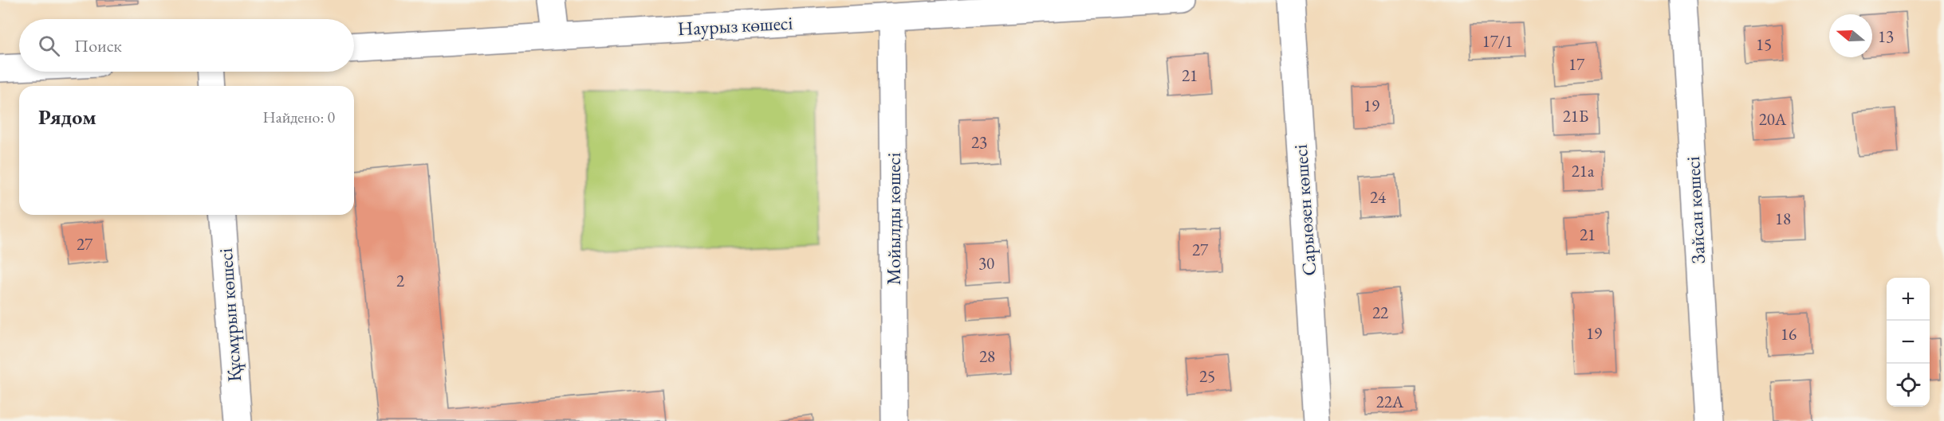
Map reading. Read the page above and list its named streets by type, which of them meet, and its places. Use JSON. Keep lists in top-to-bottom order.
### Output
{
  "streets": {
    "street": [
      "Наурыз көшесі",
      "Сарыөзен көшесі",
      "Зайсан көшесі",
      "Мойылды көшесі",
      "Құсмұрын көшесі"
    ]
  },
  "crossings": [
    ["Наурыз көшесі", "Мойылды көшесі"]
  ],
  "house_numbers": [
    "13",
    "17/1",
    "15",
    "17",
    "21",
    "19",
    "21Б",
    "20А",
    "23",
    "21а",
    "24",
    "18",
    "21",
    "27",
    "27",
    "30",
    "2",
    "22",
    "19",
    "16",
    "28",
    "25",
    "22А"
  ],
  "north": "left",
  "page": {
    "search": "Поиск",
    "heading": ["Рядом", "Найдено: 0"],
    "map_buttons": ["+", "−"]
  }
}
